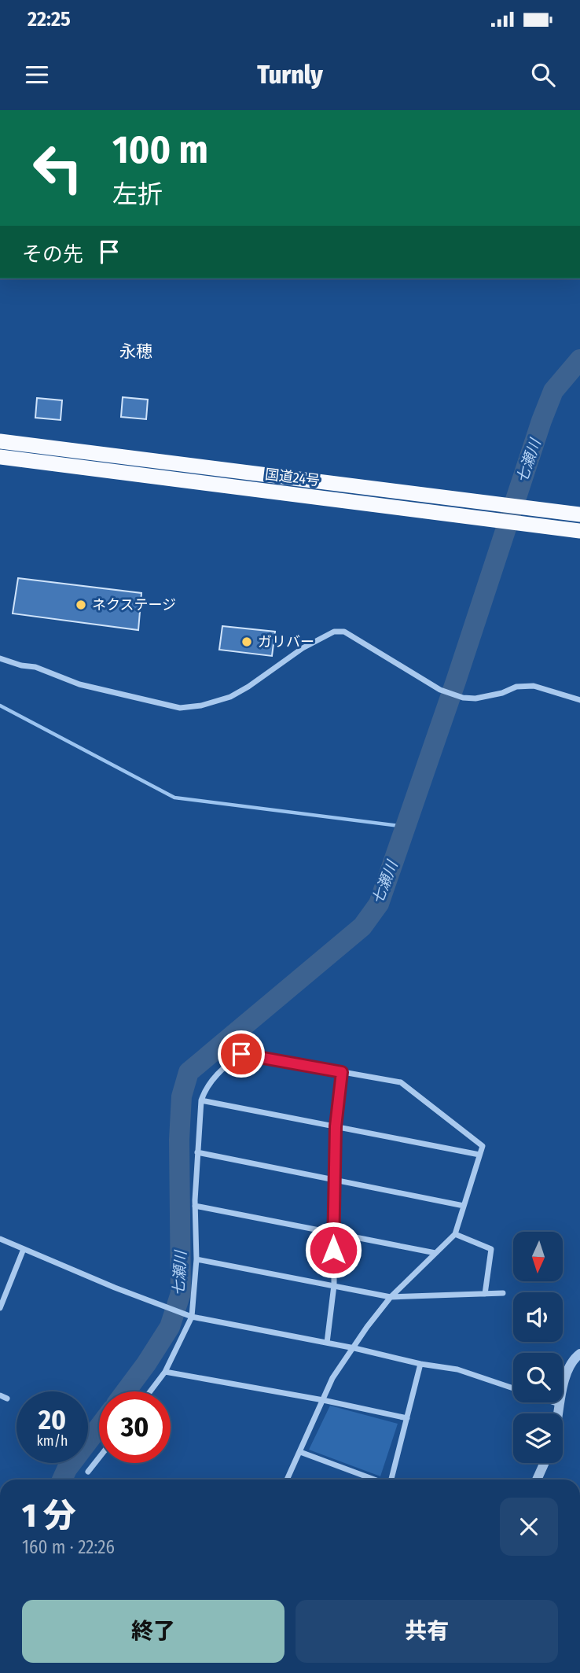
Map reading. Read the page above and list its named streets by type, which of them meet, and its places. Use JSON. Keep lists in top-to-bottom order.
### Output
{
  "streets": {
    "highway": ["国道24号"]
  },
  "districts": ["永穂"],
  "water": ["七瀬川"],
  "places": ["ネクステージ", "ガリバー"],
  "north": "bottom",
  "page": {
    "status": "22:25",
    "header": "Turnly",
    "turn": ["100 m", "左折"],
    "then": "その先",
    "speed": "20 km/h",
    "limit": "30",
    "heading": ["1 分", "160 m · 22:26"],
    "buttons": ["終了", "共有"]
  }
}
